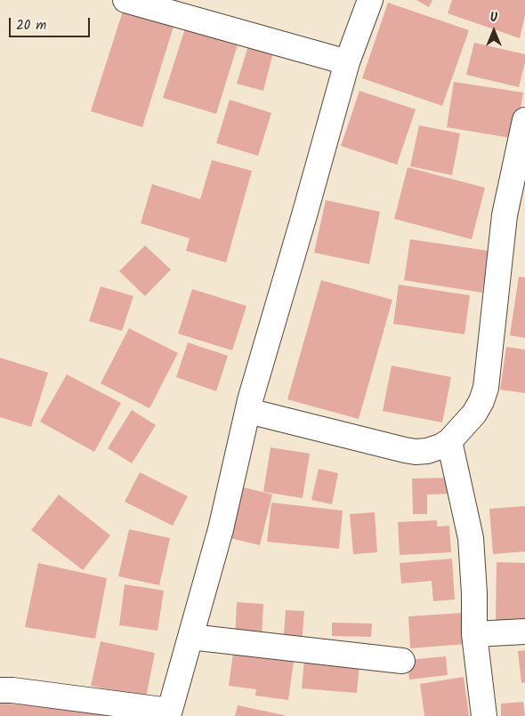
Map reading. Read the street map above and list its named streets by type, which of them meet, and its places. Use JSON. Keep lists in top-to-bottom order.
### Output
{
  "scale_bar": "20 m",
  "north": "top"
}
